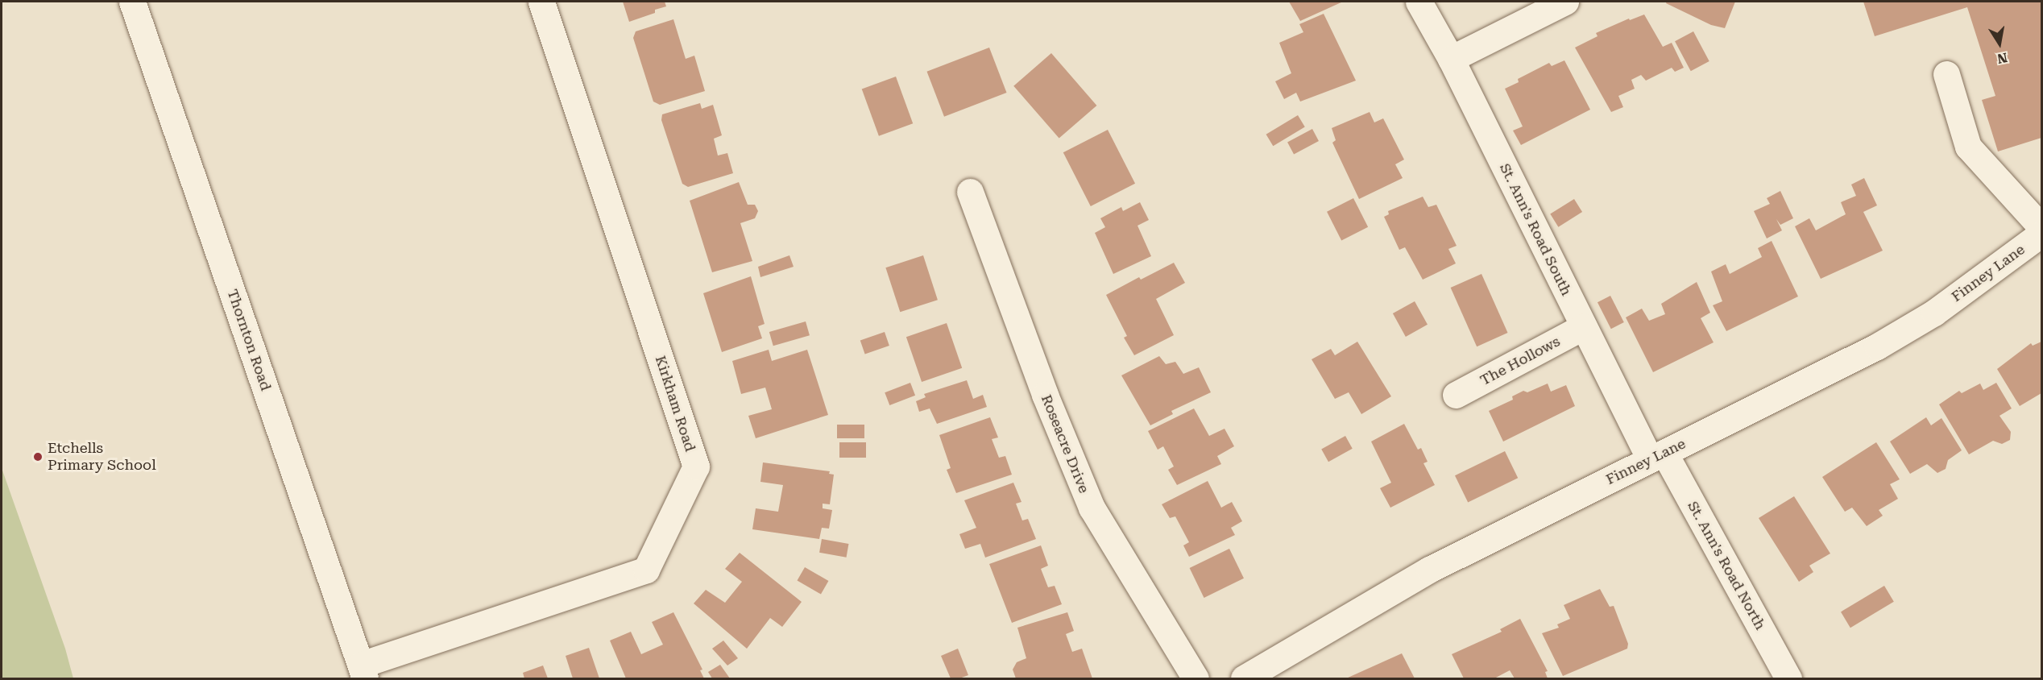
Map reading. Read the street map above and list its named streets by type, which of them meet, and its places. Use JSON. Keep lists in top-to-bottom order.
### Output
{
  "streets": {
    "street": [
      "St. Ann's Road South",
      "Finney Lane",
      "Thornton Road",
      "The Hollows",
      "Kirkham Road",
      "Roseacre Drive",
      "St. Ann's Road North"
    ]
  },
  "crossings": [
    ["St. Ann's Road South", "Finney Lane"],
    ["St. Ann's Road South", "The Hollows"],
    ["St. Ann's Road South", "St. Ann's Road North"],
    ["Finney Lane", "St. Ann's Road North"],
    ["Thornton Road", "Kirkham Road"]
  ],
  "places": ["Etchells Primary School"],
  "north": "bottom"
}
